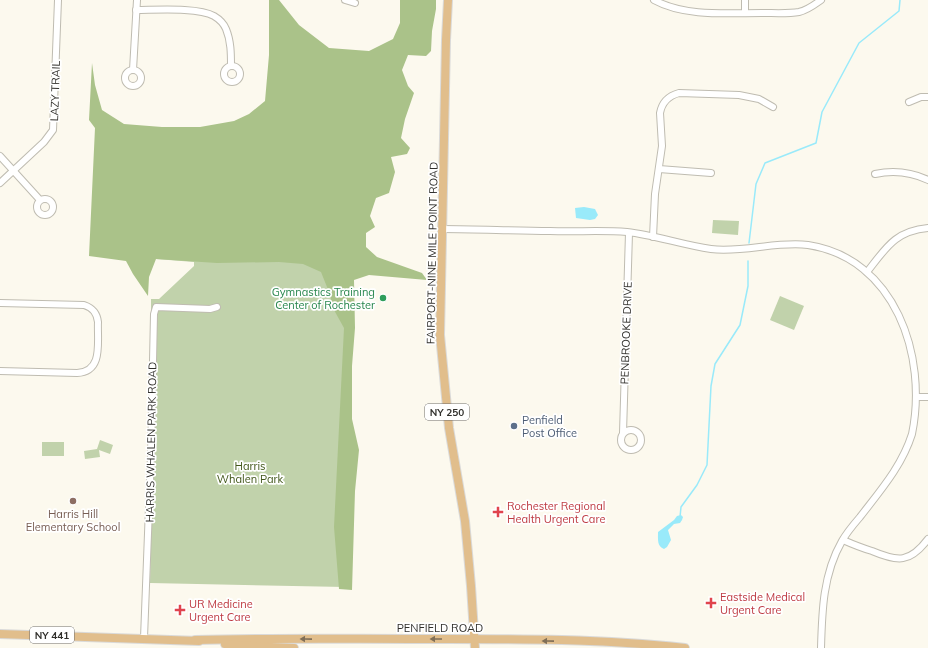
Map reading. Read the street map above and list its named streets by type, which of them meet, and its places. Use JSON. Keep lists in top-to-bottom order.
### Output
{
  "streets": {
    "main road": [
      "FAIRPORT-NINE MILE POINT ROAD",
      "NY 250",
      "PENFIELD ROAD",
      "NY 441"
    ],
    "street": ["LAZY TRAIL", "PENBROOKE DRIVE", "HARRIS WHALEN PARK ROAD"]
  },
  "crossings": [
    ["FAIRPORT-NINE MILE POINT ROAD", "PENFIELD ROAD"],
    ["HARRIS WHALEN PARK ROAD", "PENFIELD ROAD"]
  ],
  "one_way": ["PENFIELD ROAD"],
  "parks": ["Harris Whalen Park"],
  "places": {
    "other": ["Gymnastics Training Center of Rochester", "Penfield Post Office", "Harris Hill Elementary School"],
    "health": ["Rochester Regional Health Urgent Care", "Eastside Medical Urgent Care", "UR Medicine Urgent Care"]
  }
}
